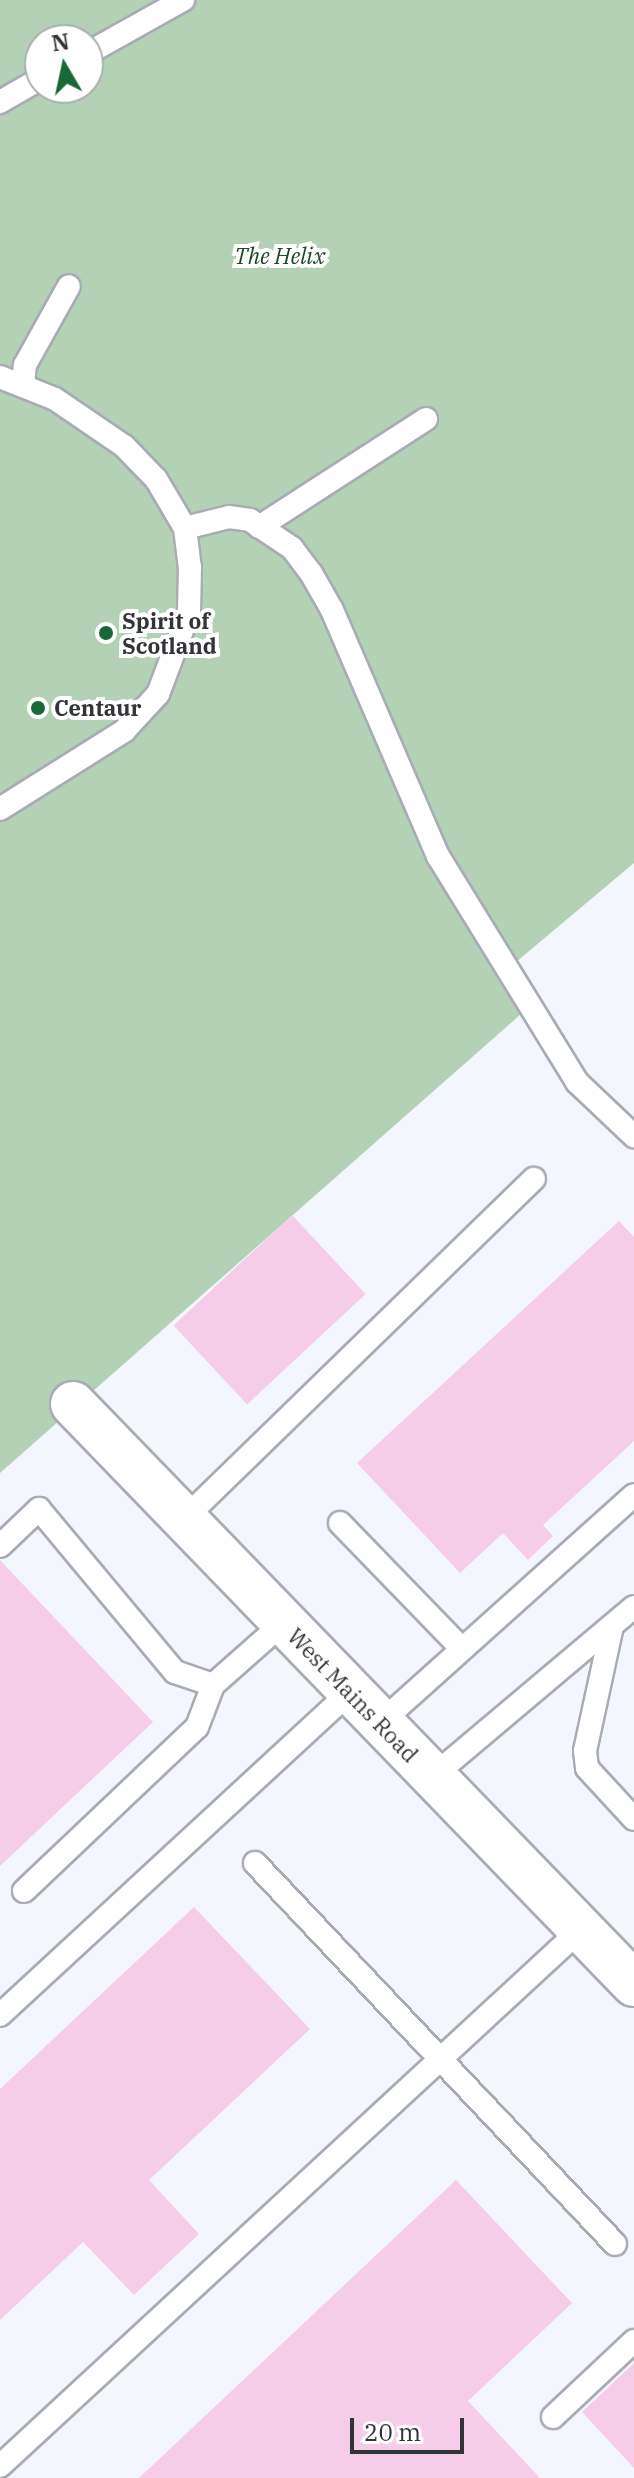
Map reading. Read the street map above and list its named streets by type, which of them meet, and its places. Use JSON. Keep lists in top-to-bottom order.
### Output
{
  "streets": {
    "street": ["West Mains Road"]
  },
  "parks": ["The Helix"],
  "places": ["Spirit of Scotland", "Centaur"],
  "scale_bar": "20 m",
  "north": "top"
}
